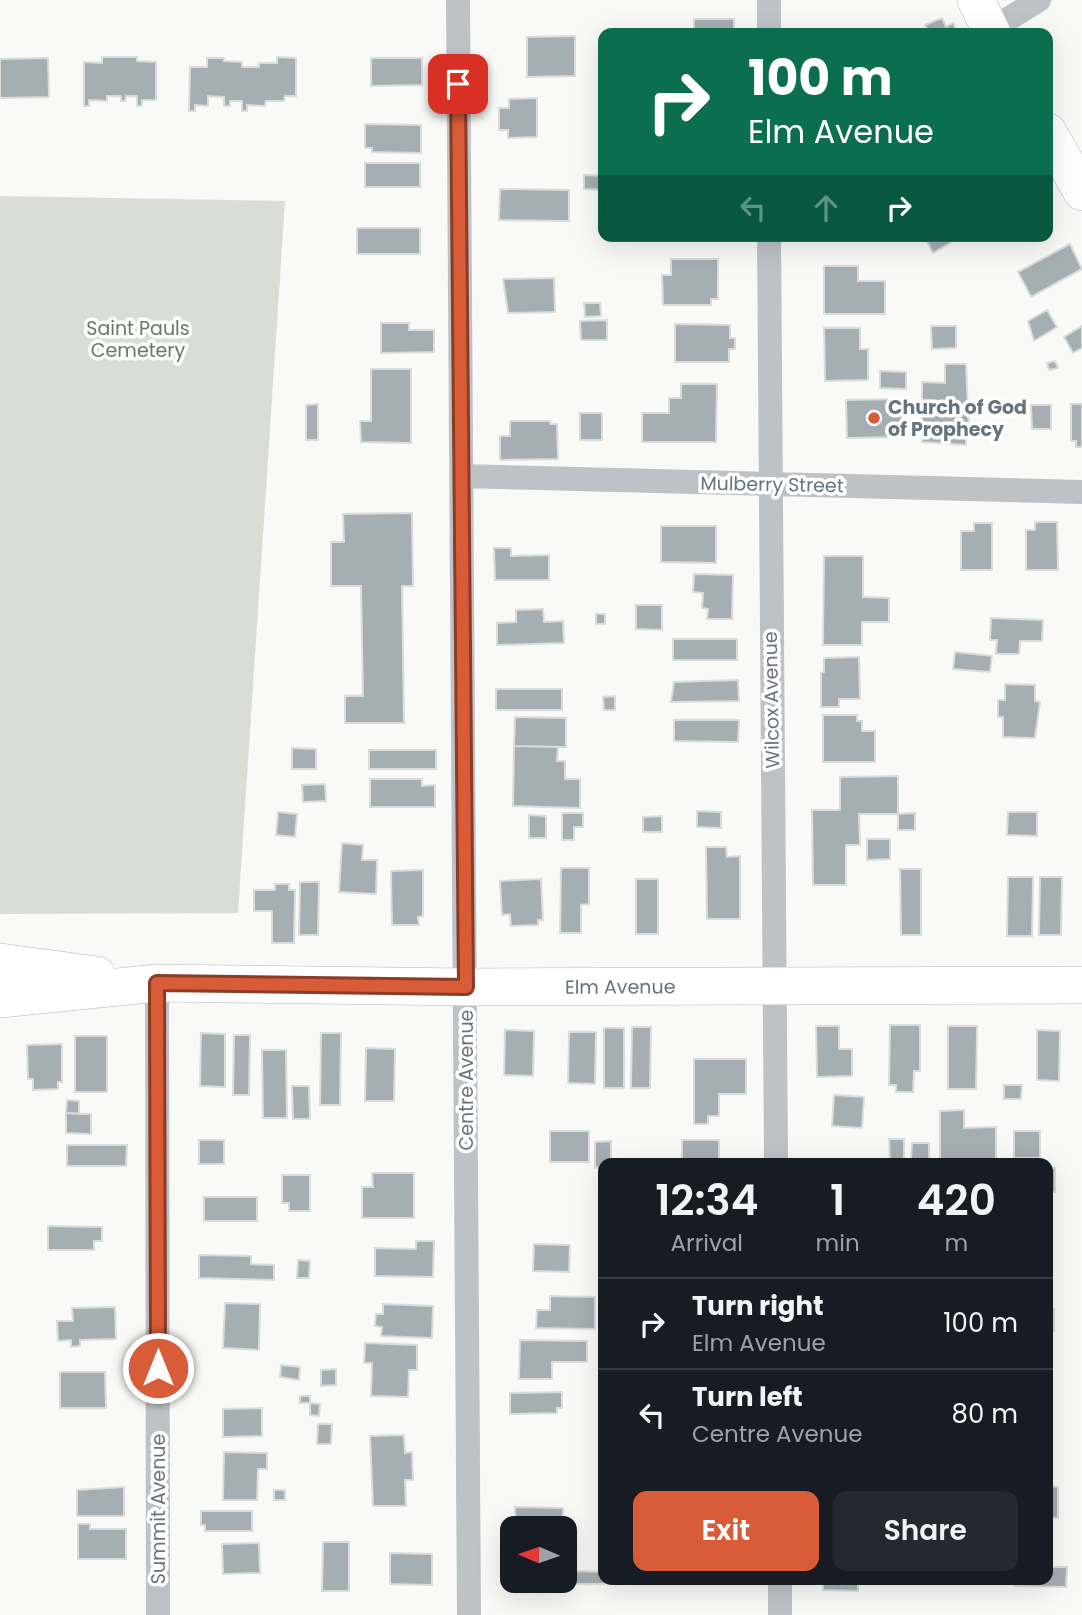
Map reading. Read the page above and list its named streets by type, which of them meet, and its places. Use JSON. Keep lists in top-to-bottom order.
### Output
{
  "streets": {
    "main road": ["Elm Avenue"],
    "street": [
      "Mulberry Street",
      "Wilcox Avenue",
      "Centre Avenue",
      "Summit Avenue"
    ]
  },
  "crossings": [
    ["Mulberry Street", "Wilcox Avenue"],
    ["Mulberry Street", "Centre Avenue"],
    ["Wilcox Avenue", "Elm Avenue"],
    ["Elm Avenue", "Centre Avenue"],
    ["Elm Avenue", "Summit Avenue"]
  ],
  "parks": ["Saint Pauls Cemetery"],
  "places": ["Church of God of Prophecy"],
  "north": "left",
  "page": {
    "turn": ["100 m", "Elm Avenue"],
    "eta": [
      "12:34",
      "Arrival",
      "1",
      "min",
      "420",
      "m"
    ],
    "list": [
      {
        "name": "Turn right",
        "note": "Elm Avenue",
        "value": "100 m"
      },
      {
        "name": "Turn left",
        "note": "Centre Avenue",
        "value": "80 m"
      }
    ],
    "buttons": ["Exit", "Share"]
  }
}
